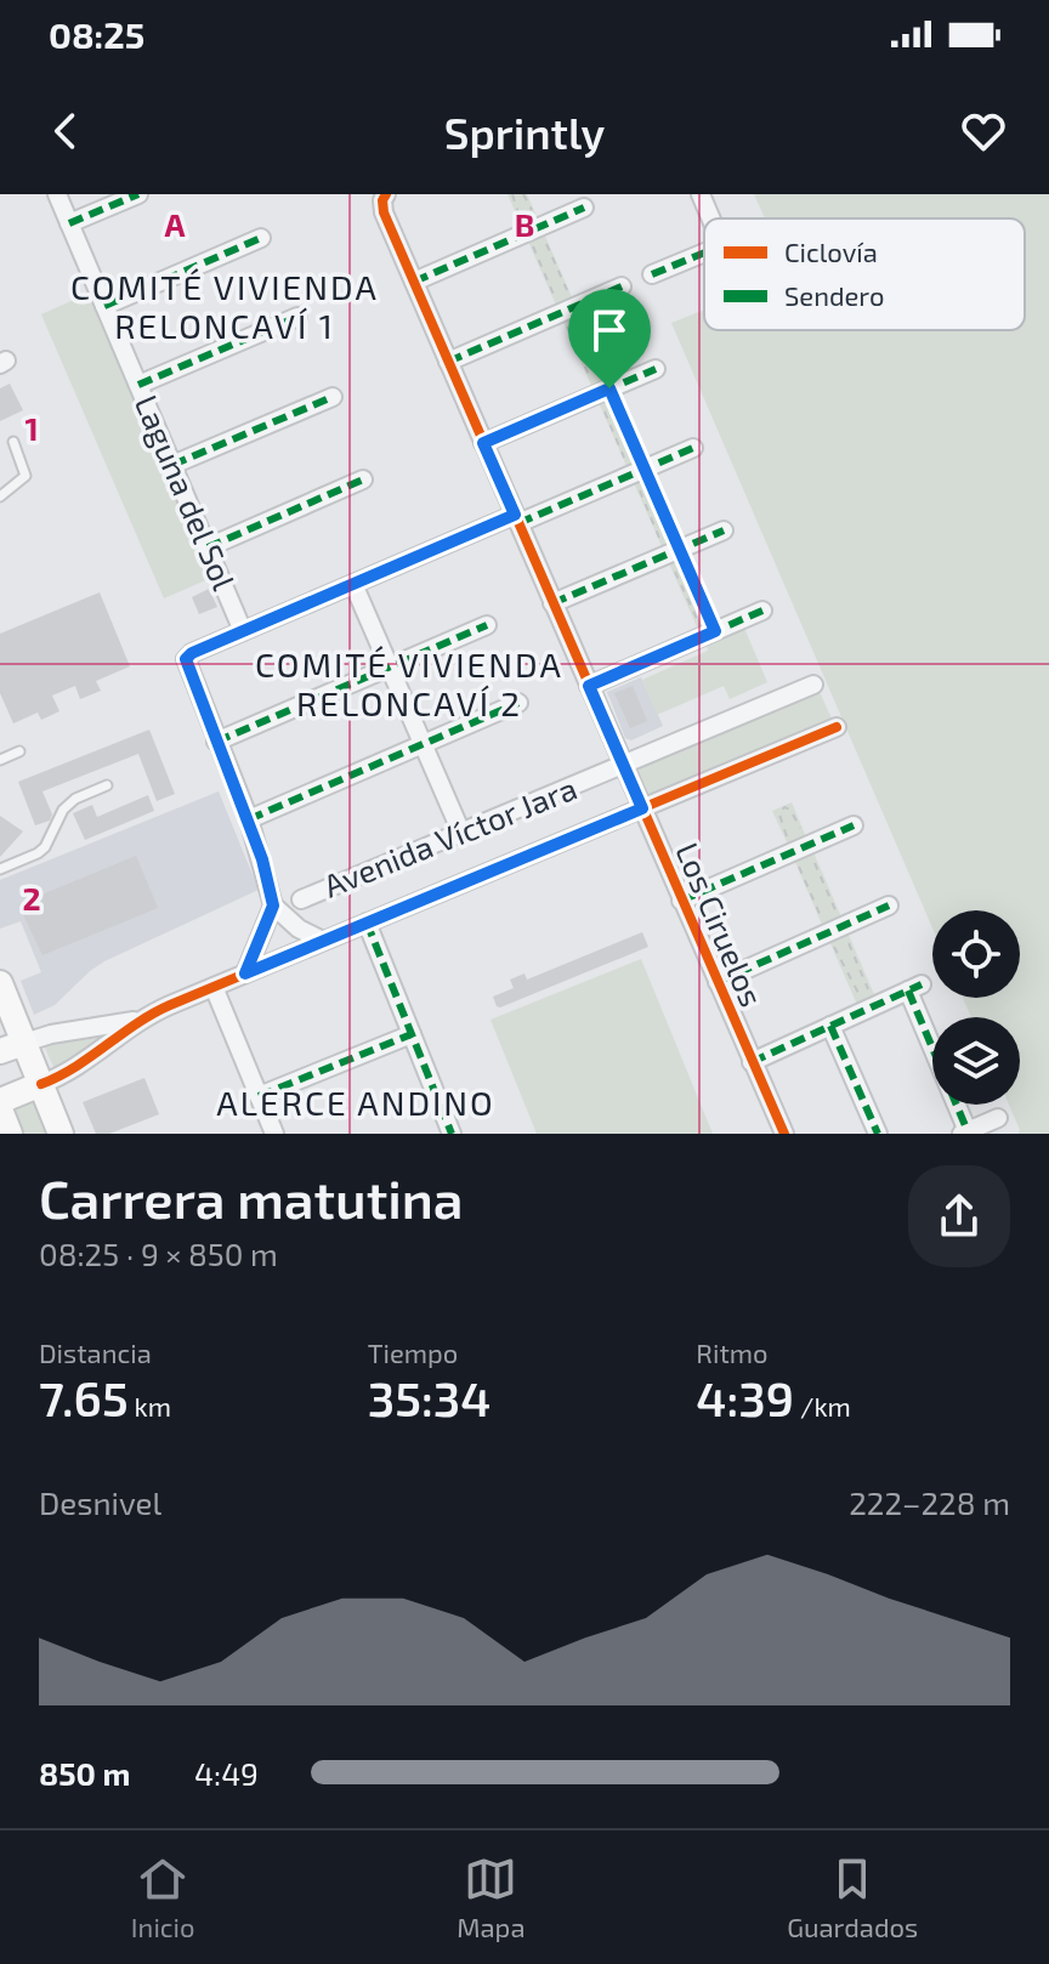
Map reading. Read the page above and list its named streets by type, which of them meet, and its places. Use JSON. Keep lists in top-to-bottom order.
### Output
{
  "streets": {
    "street": ["Laguna del Sol", "Avenida Víctor Jara", "Los Ciruelos"]
  },
  "crossings": [
    ["Avenida Víctor Jara", "Los Ciruelos"]
  ],
  "districts": ["COMITÉ VIVIENDA RELONCAVÍ 1", "COMITÉ VIVIENDA RELONCAVÍ 2", "ALERCE ANDINO"],
  "legend": ["Ciclovía", "Sendero"],
  "page": {
    "status": "08:25",
    "header": "Sprintly",
    "heading": ["Carrera matutina", "08:25 · 9 × 850 m"],
    "stats": [
      ["Distancia", "7.65 km"],
      ["Tiempo", "35:34"],
      ["Ritmo", "4:39 /km"]
    ],
    "chart": ["Desnivel", "222–228 m"],
    "list": [
      {
        "name": "850 m",
        "note": "4:49"
      }
    ],
    "tabs": ["Inicio", "Mapa", "Guardados"]
  },
  "grid": {
    "columns": ["A", "B"],
    "rows": ["1", "2"]
  }
}
